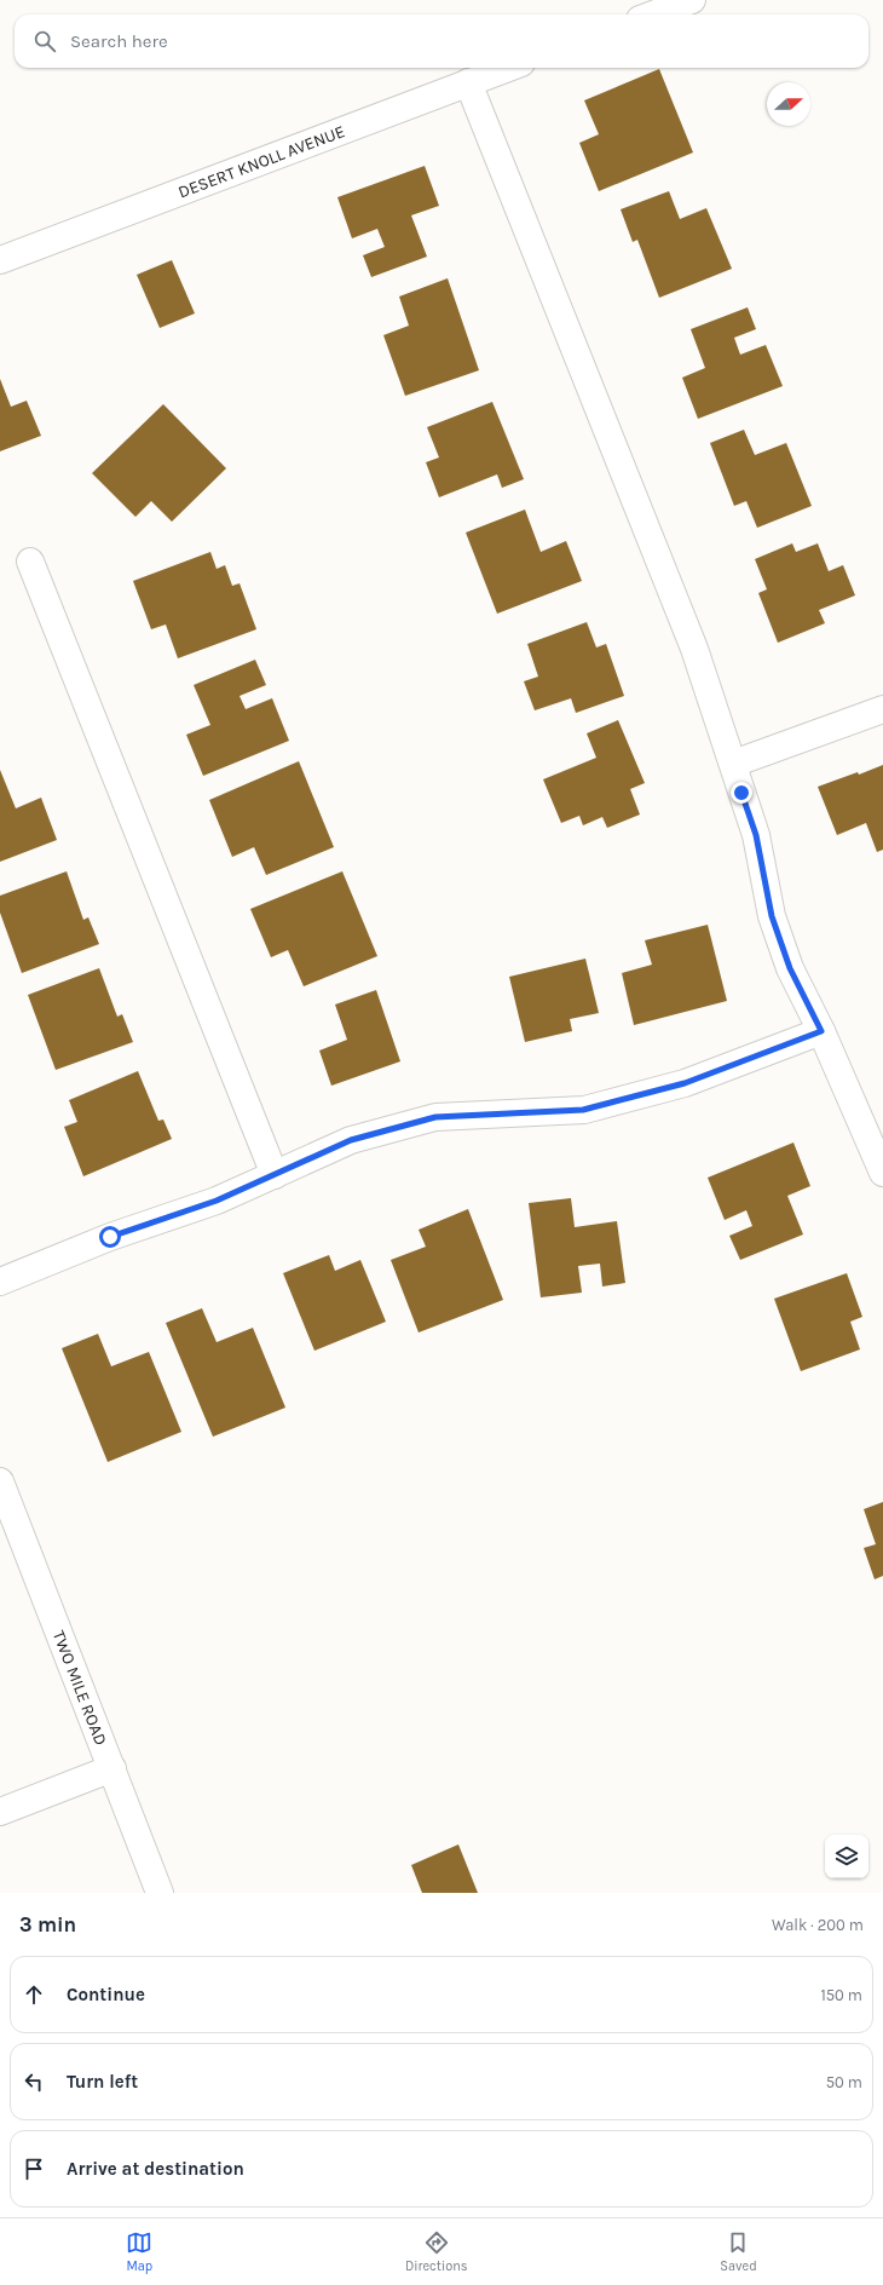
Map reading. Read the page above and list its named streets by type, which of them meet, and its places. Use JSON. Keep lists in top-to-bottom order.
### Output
{
  "streets": {
    "street": ["DESERT KNOLL AVENUE", "TWO MILE ROAD"]
  },
  "north": "right",
  "page": {
    "search": "Search here",
    "heading": ["3 min", "Walk · 200 m"],
    "list": [
      ["Continue", "150 m"],
      ["Turn left", "50 m"],
      "Arrive at destination"
    ],
    "nav": ["Map", "Directions", "Saved"]
  }
}
